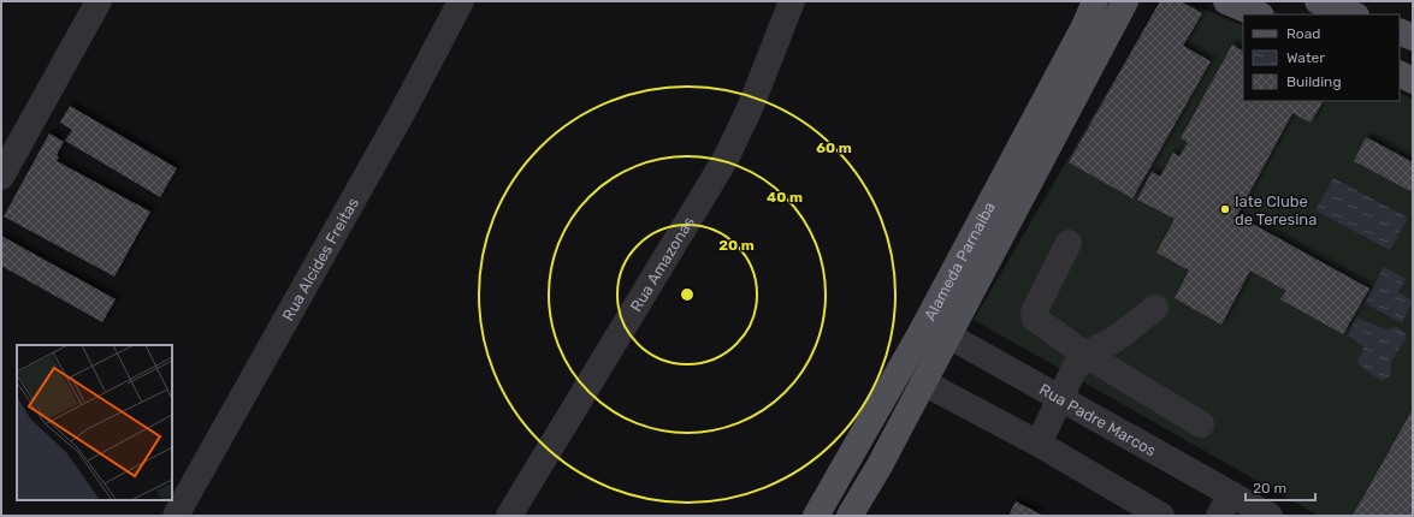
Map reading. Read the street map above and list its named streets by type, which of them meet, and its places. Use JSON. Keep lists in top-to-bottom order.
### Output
{
  "streets": {
    "main road": ["Alameda Parnaiba"],
    "street": ["Rua Alcides Freitas", "Rua Amazonas", "Rua Padre Marcos"]
  },
  "crossings": [
    ["Alameda Parnaiba", "Rua Padre Marcos"]
  ],
  "places": ["Iate Clube de Teresina"],
  "legend": ["Road", "Water", "Building"],
  "scale_bar": "20 m",
  "rings": ["60 m", "40 m", "20 m"]
}
